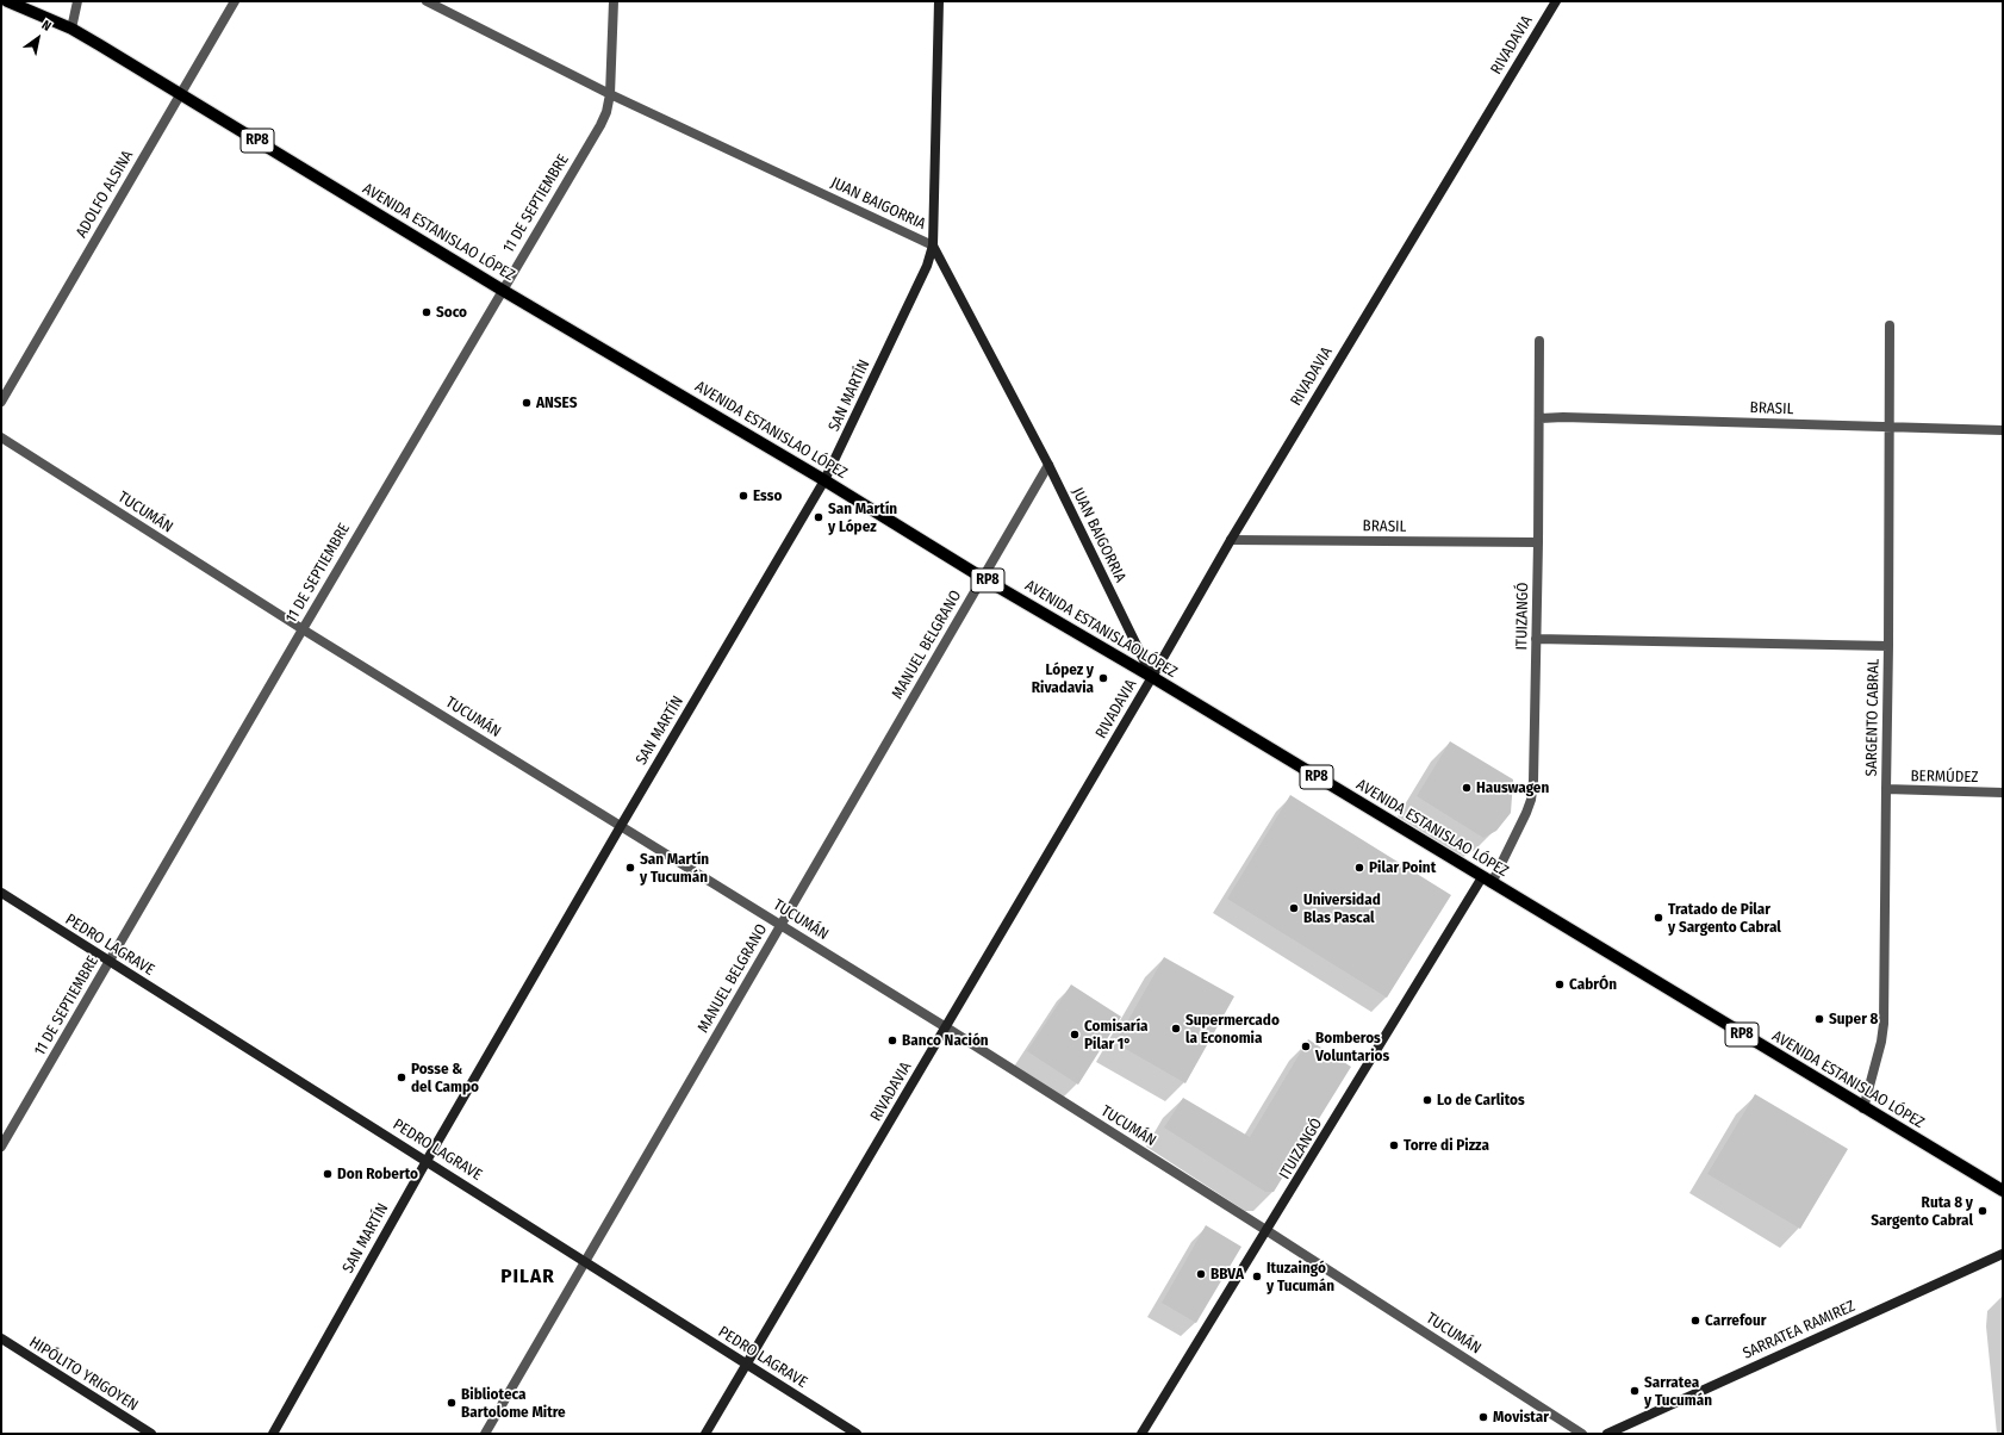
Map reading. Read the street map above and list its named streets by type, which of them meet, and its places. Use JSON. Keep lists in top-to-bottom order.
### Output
{
  "streets": {
    "main road": ["RP8", "AVENIDA ESTANISLAO LÓPEZ"],
    "street": [
      "RIVADAVIA",
      "ADOLFO ALSINA",
      "11 DE SEPTIEMBRE",
      "JUAN BAIGORRIA",
      "SAN MARTÍN",
      "BRASIL",
      "TUCUMÁN",
      "ITUIZANGÓ",
      "MANUEL BELGRANO",
      "SARGENTO CABRAL",
      "BERMÚDEZ",
      "PEDRO LAGRAVE",
      "SARRATEA RAMIREZ",
      "HIPÓLITO YRIGOYEN"
    ]
  },
  "crossings": [
    ["RIVADAVIA", "JUAN BAIGORRIA"],
    ["RIVADAVIA", "AVENIDA ESTANISLAO LÓPEZ"],
    ["RIVADAVIA", "BRASIL"],
    ["RIVADAVIA", "TUCUMÁN"],
    ["RIVADAVIA", "PEDRO LAGRAVE"],
    ["ADOLFO ALSINA", "AVENIDA ESTANISLAO LÓPEZ"],
    ["11 DE SEPTIEMBRE", "JUAN BAIGORRIA"],
    ["11 DE SEPTIEMBRE", "AVENIDA ESTANISLAO LÓPEZ"],
    ["11 DE SEPTIEMBRE", "TUCUMÁN"],
    ["11 DE SEPTIEMBRE", "PEDRO LAGRAVE"],
    ["JUAN BAIGORRIA", "AVENIDA ESTANISLAO LÓPEZ"],
    ["JUAN BAIGORRIA", "SAN MARTÍN"],
    ["JUAN BAIGORRIA", "MANUEL BELGRANO"],
    ["AVENIDA ESTANISLAO LÓPEZ", "SAN MARTÍN"],
    ["AVENIDA ESTANISLAO LÓPEZ", "ITUIZANGÓ"],
    ["AVENIDA ESTANISLAO LÓPEZ", "MANUEL BELGRANO"],
    ["AVENIDA ESTANISLAO LÓPEZ", "SARGENTO CABRAL"],
    ["SAN MARTÍN", "TUCUMÁN"],
    ["SAN MARTÍN", "PEDRO LAGRAVE"],
    ["BRASIL", "ITUIZANGÓ"],
    ["BRASIL", "SARGENTO CABRAL"],
    ["TUCUMÁN", "ITUIZANGÓ"],
    ["TUCUMÁN", "MANUEL BELGRANO"],
    ["MANUEL BELGRANO", "PEDRO LAGRAVE"],
    ["SARGENTO CABRAL", "BERMÚDEZ"]
  ],
  "districts": ["PILAR"],
  "places": [
    "Soco",
    "ANSES",
    "Esso",
    "San Martín y López",
    "López y Rivadavia",
    "Hauswagen",
    "San Martín y Tucumán",
    "Pilar Point",
    "Universidad Blas Pascal",
    "Tratado de Pilar y Sargento Cabral",
    "CabrÓn",
    "Super 8",
    "Supermercado la Economia",
    "Comisaría Pilar 1°",
    "Banco Nación",
    "Bomberos Voluntarios",
    "Posse & del Campo",
    "Lo de Carlitos",
    "Torre di Pizza",
    "Don Roberto",
    "Ruta 8 y Sargento Cabral",
    "BBVA",
    "Ituzaingó y Tucumán",
    "Carrefour",
    "Sarratea y Tucumán",
    "Biblioteca Bartolome Mitre",
    "Movistar"
  ],
  "north": "top right"
}
